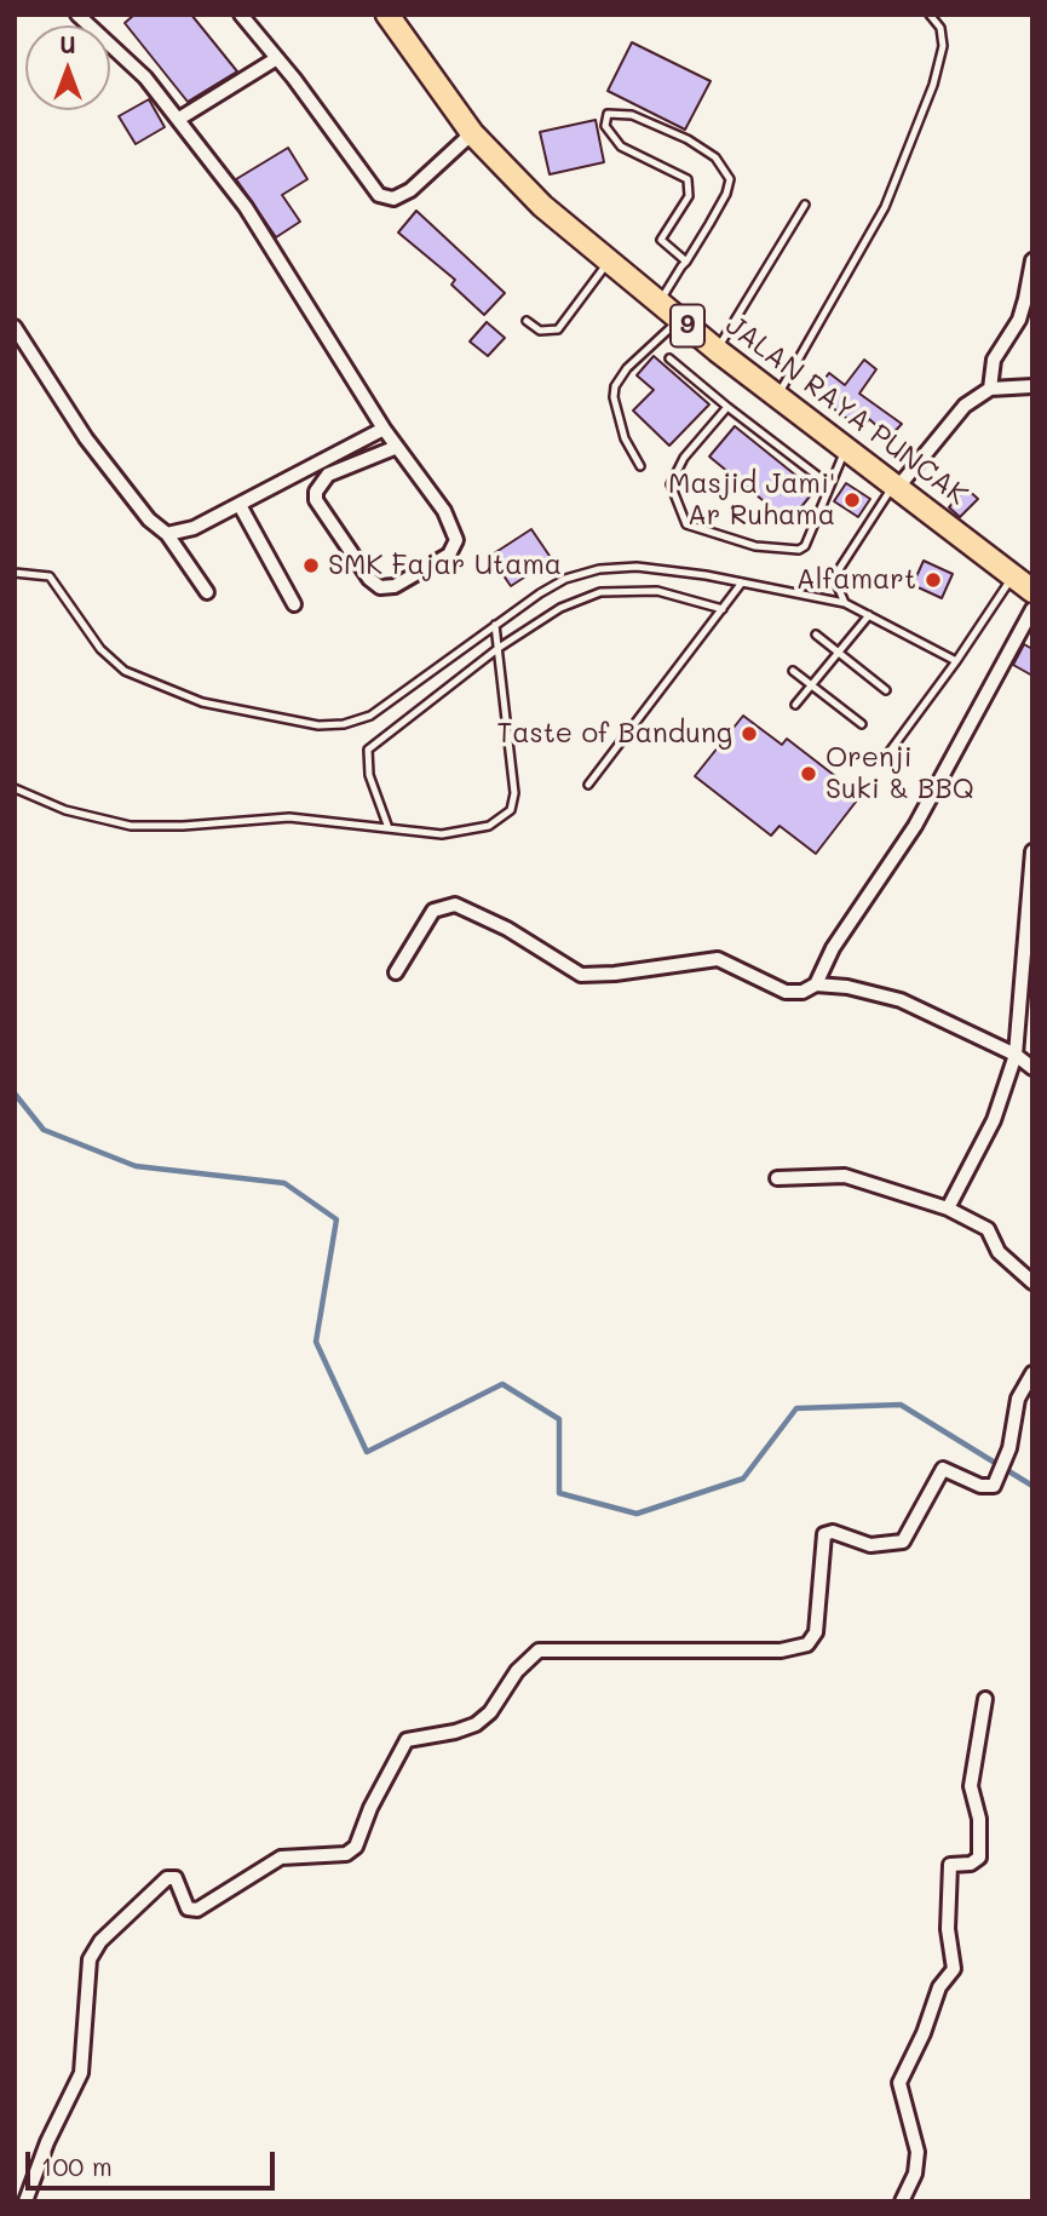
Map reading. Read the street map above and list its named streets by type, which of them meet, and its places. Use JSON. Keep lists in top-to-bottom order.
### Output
{
  "streets": {
    "highway": ["9", "JALAN RAYA PUNCAK"]
  },
  "places": [
    "Masjid Jami' Ar Ruhama",
    "SMK Fajar Utama",
    "Alfamart",
    "Taste of Bandung",
    "Orenji Suki & BBQ"
  ],
  "scale_bar": "100 m",
  "north": "top"
}
